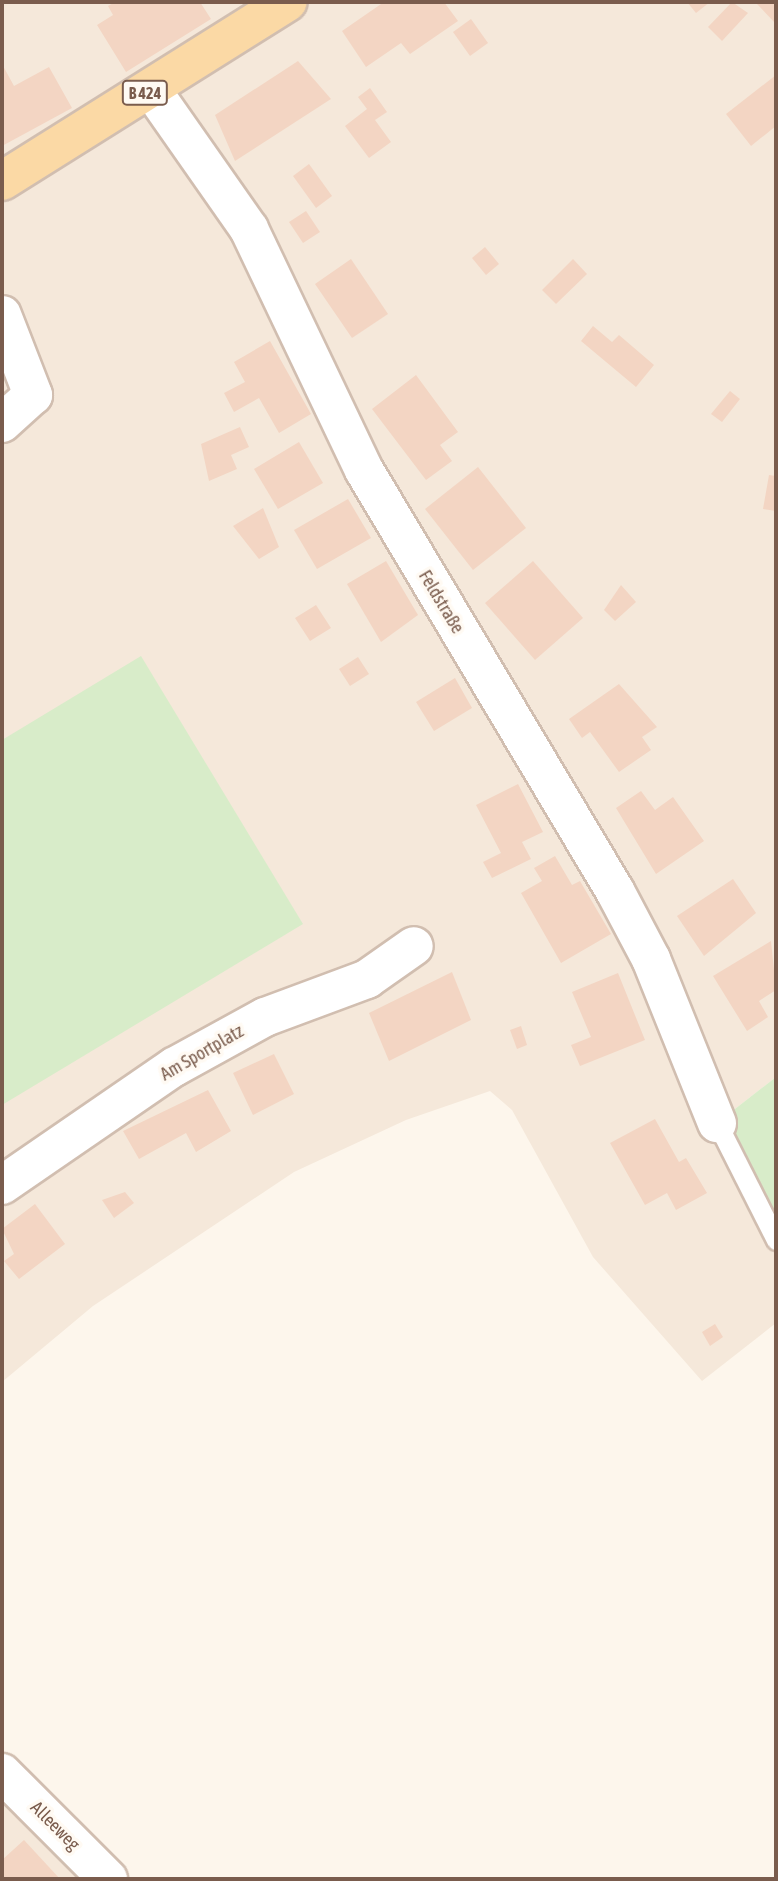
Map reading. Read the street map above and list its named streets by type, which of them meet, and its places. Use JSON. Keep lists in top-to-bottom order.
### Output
{
  "streets": {
    "main road": ["B 424"],
    "street": ["Feldstraße", "Am Sportplatz", "Alleeweg"]
  },
  "crossings": [
    ["B 424", "Feldstraße"]
  ]
}
